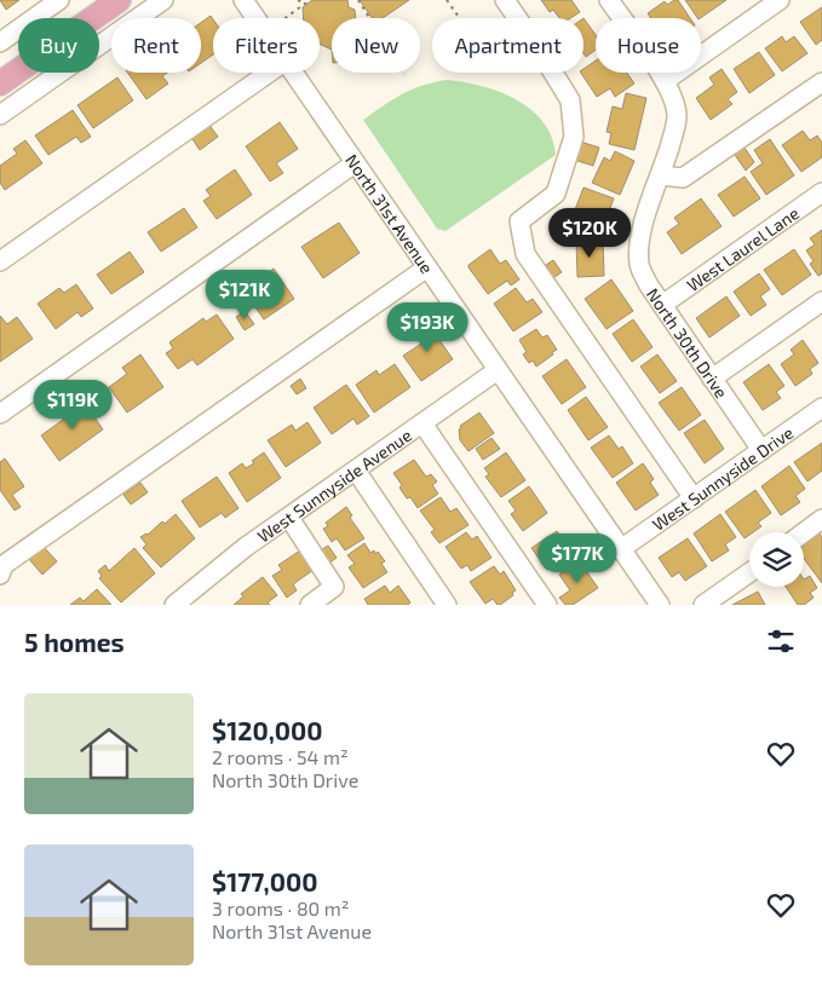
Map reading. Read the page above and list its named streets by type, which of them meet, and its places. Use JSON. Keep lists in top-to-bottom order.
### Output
{
  "streets": {
    "street": [
      "North 31st Avenue",
      "West Laurel Lane",
      "North 30th Drive",
      "West Sunnyside Drive",
      "West Sunnyside Avenue"
    ]
  },
  "crossings": [
    ["North 31st Avenue", "West Sunnyside Drive"],
    ["North 31st Avenue", "West Sunnyside Avenue"],
    ["West Laurel Lane", "North 30th Drive"],
    ["North 30th Drive", "West Sunnyside Drive"]
  ],
  "page": {
    "chip": [
      "Buy",
      "Rent",
      "Filters",
      "New",
      "Apartment",
      "House"
    ],
    "price": [
      "$120K",
      "$121K",
      "$193K",
      "$119K",
      "$177K"
    ],
    "heading": "5 homes",
    "list": [
      {
        "name": "$120,000",
        "note": "2 rooms · 54 m² · North 30th Drive"
      },
      {
        "name": "$177,000",
        "note": "3 rooms · 80 m² · North 31st Avenue"
      }
    ]
  }
}
